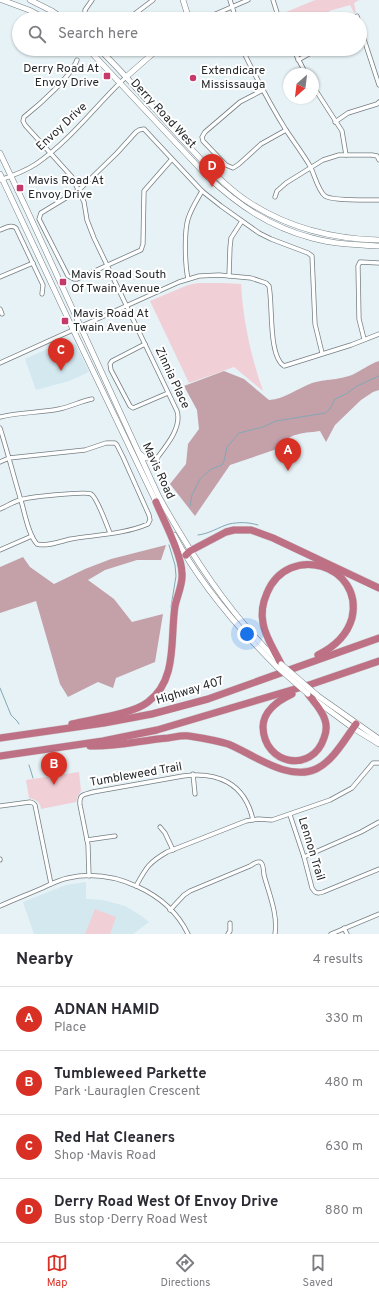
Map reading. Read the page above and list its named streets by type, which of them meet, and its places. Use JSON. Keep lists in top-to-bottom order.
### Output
{
  "streets": {
    "highway": ["Highway 407"],
    "main road": ["Derry Road West", "Mavis Road"],
    "street": [
      "Envoy Drive",
      "Zinnia Place",
      "Tumbleweed Trail",
      "Lennon Trail"
    ]
  },
  "crossings": [
    ["Derry Road West", "Envoy Drive"],
    ["Envoy Drive", "Zinnia Place"],
    ["Envoy Drive", "Mavis Road"]
  ],
  "places": {
    "transit": [
      "Derry Road At Envoy Drive",
      "Mavis Road At Envoy Drive",
      "Mavis Road South Of Twain Avenue",
      "Mavis Road At Twain Avenue"
    ],
    "other": ["Extendicare Mississauga"]
  },
  "north": "bottom left",
  "page": {
    "search": "Search here",
    "pins": [
      "D",
      "C",
      "A",
      "B"
    ],
    "heading": ["Nearby", "4 results"],
    "list": [
      {
        "mark": "A",
        "name": "ADNAN HAMID",
        "note": "Place",
        "value": "330 m"
      },
      {
        "mark": "B",
        "name": "Tumbleweed Parkette",
        "note": "Park · Lauraglen Crescent",
        "value": "480 m"
      },
      {
        "mark": "C",
        "name": "Red Hat Cleaners",
        "note": "Shop · Mavis Road",
        "value": "630 m"
      },
      {
        "mark": "D",
        "name": "Derry Road West Of Envoy Drive",
        "note": "Bus stop · Derry Road West",
        "value": "880 m"
      }
    ],
    "nav": ["Map", "Directions", "Saved"]
  }
}
